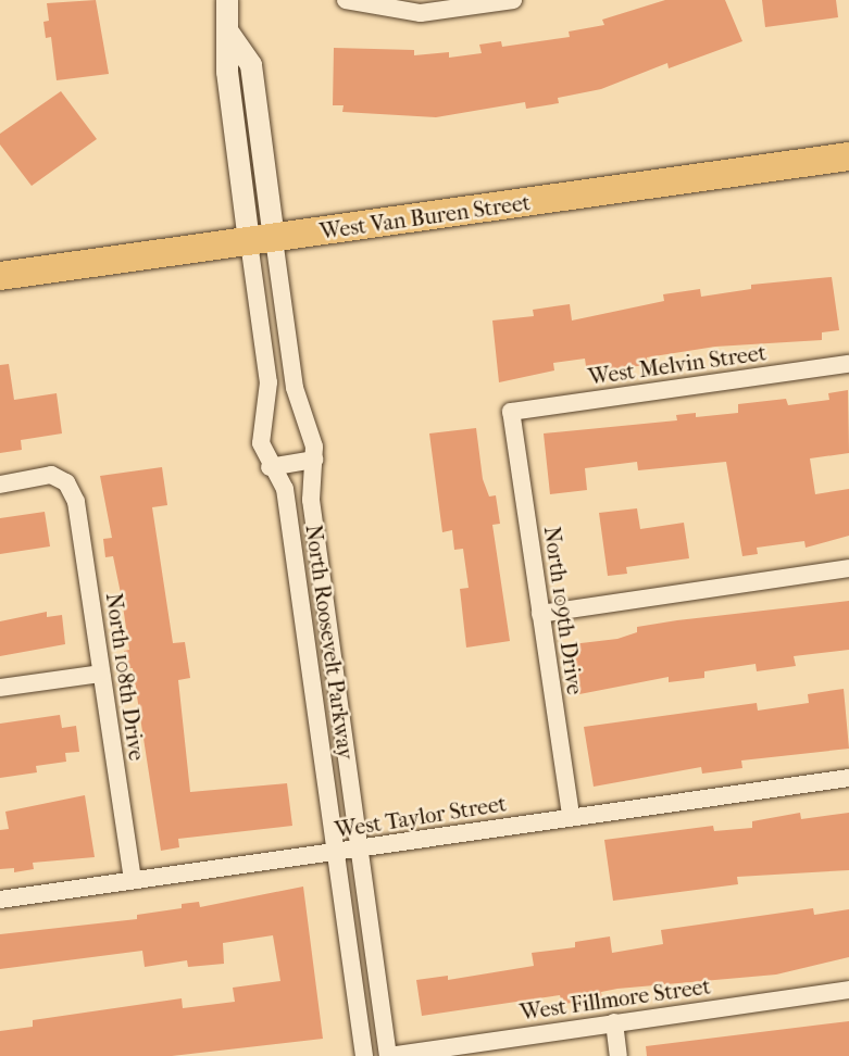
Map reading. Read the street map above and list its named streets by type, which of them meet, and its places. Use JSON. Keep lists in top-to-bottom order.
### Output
{
  "streets": {
    "main road": ["West Van Buren Street"],
    "street": [
      "West Melvin Street",
      "North 109th Drive",
      "North Roosevelt Parkway",
      "North 108th Drive",
      "West Taylor Street",
      "West Fillmore Street"
    ]
  },
  "crossings": [
    ["West Van Buren Street", "North Roosevelt Parkway"],
    ["West Melvin Street", "North 109th Drive"],
    ["North 109th Drive", "West Taylor Street"],
    ["North Roosevelt Parkway", "West Taylor Street"],
    ["North Roosevelt Parkway", "West Fillmore Street"],
    ["North 108th Drive", "West Taylor Street"]
  ]
}
